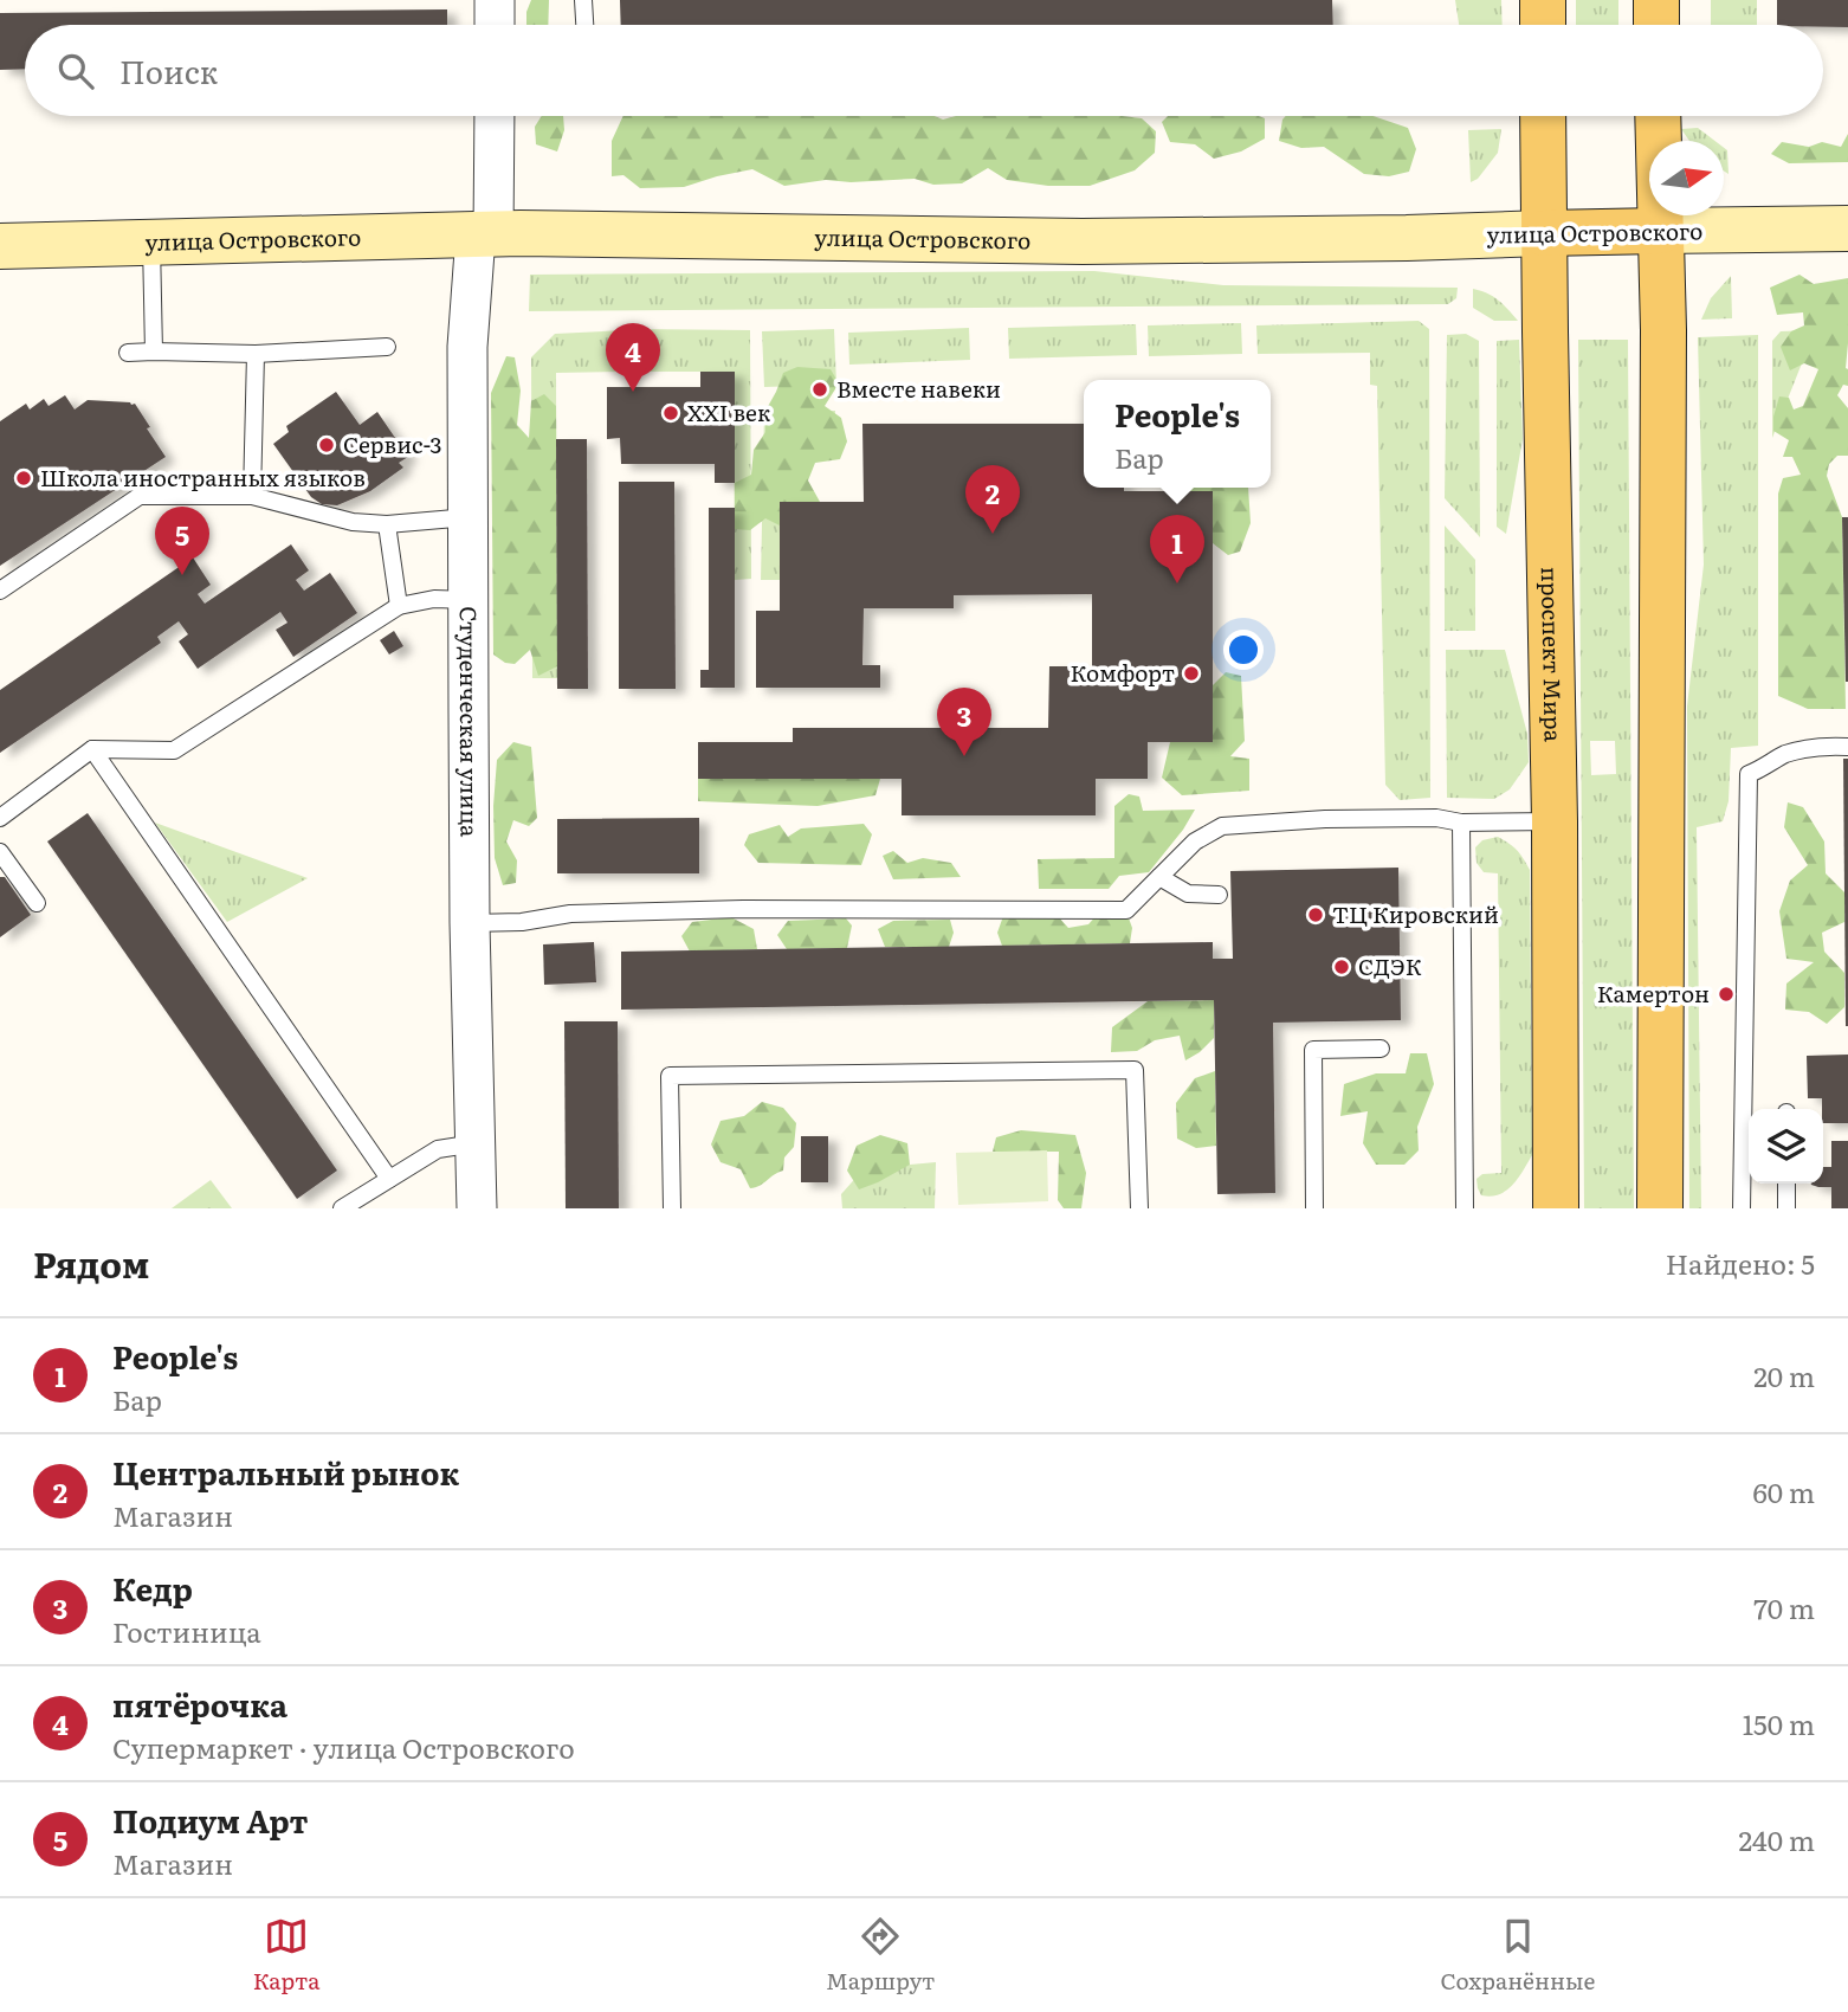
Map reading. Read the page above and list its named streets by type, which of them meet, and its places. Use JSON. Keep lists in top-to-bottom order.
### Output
{
  "streets": {
    "main road": ["улица Островского", "проспект Мира"],
    "street": ["Студенческая улица"]
  },
  "crossings": [
    ["улица Островского", "проспект Мира"],
    ["улица Островского", "Студенческая улица"]
  ],
  "places": [
    "Вместе навеки",
    "XXI век",
    "Сервис-3",
    "Школа иностранных языков",
    "Комфорт",
    "ТЦ Кировский",
    "СДЭК",
    "Камертон"
  ],
  "north": "right",
  "page": {
    "search": "Поиск",
    "pins": [
      "4",
      "2",
      "5",
      "1",
      "3"
    ],
    "popup": ["People's", "Бар"],
    "heading": ["Рядом", "Найдено: 5"],
    "list": [
      {
        "mark": "1",
        "name": "People's",
        "note": "Бар",
        "value": "20 m"
      },
      {
        "mark": "2",
        "name": "Центральный рынок",
        "note": "Магазин",
        "value": "60 m"
      },
      {
        "mark": "3",
        "name": "Кедр",
        "note": "Гостиница",
        "value": "70 m"
      },
      {
        "mark": "4",
        "name": "пятёрочка",
        "note": "Супермаркет · улица Островского",
        "value": "150 m"
      },
      {
        "mark": "5",
        "name": "Подиум Арт",
        "note": "Магазин",
        "value": "240 m"
      }
    ],
    "nav": ["Карта", "Маршрут", "Сохранённые"]
  }
}
